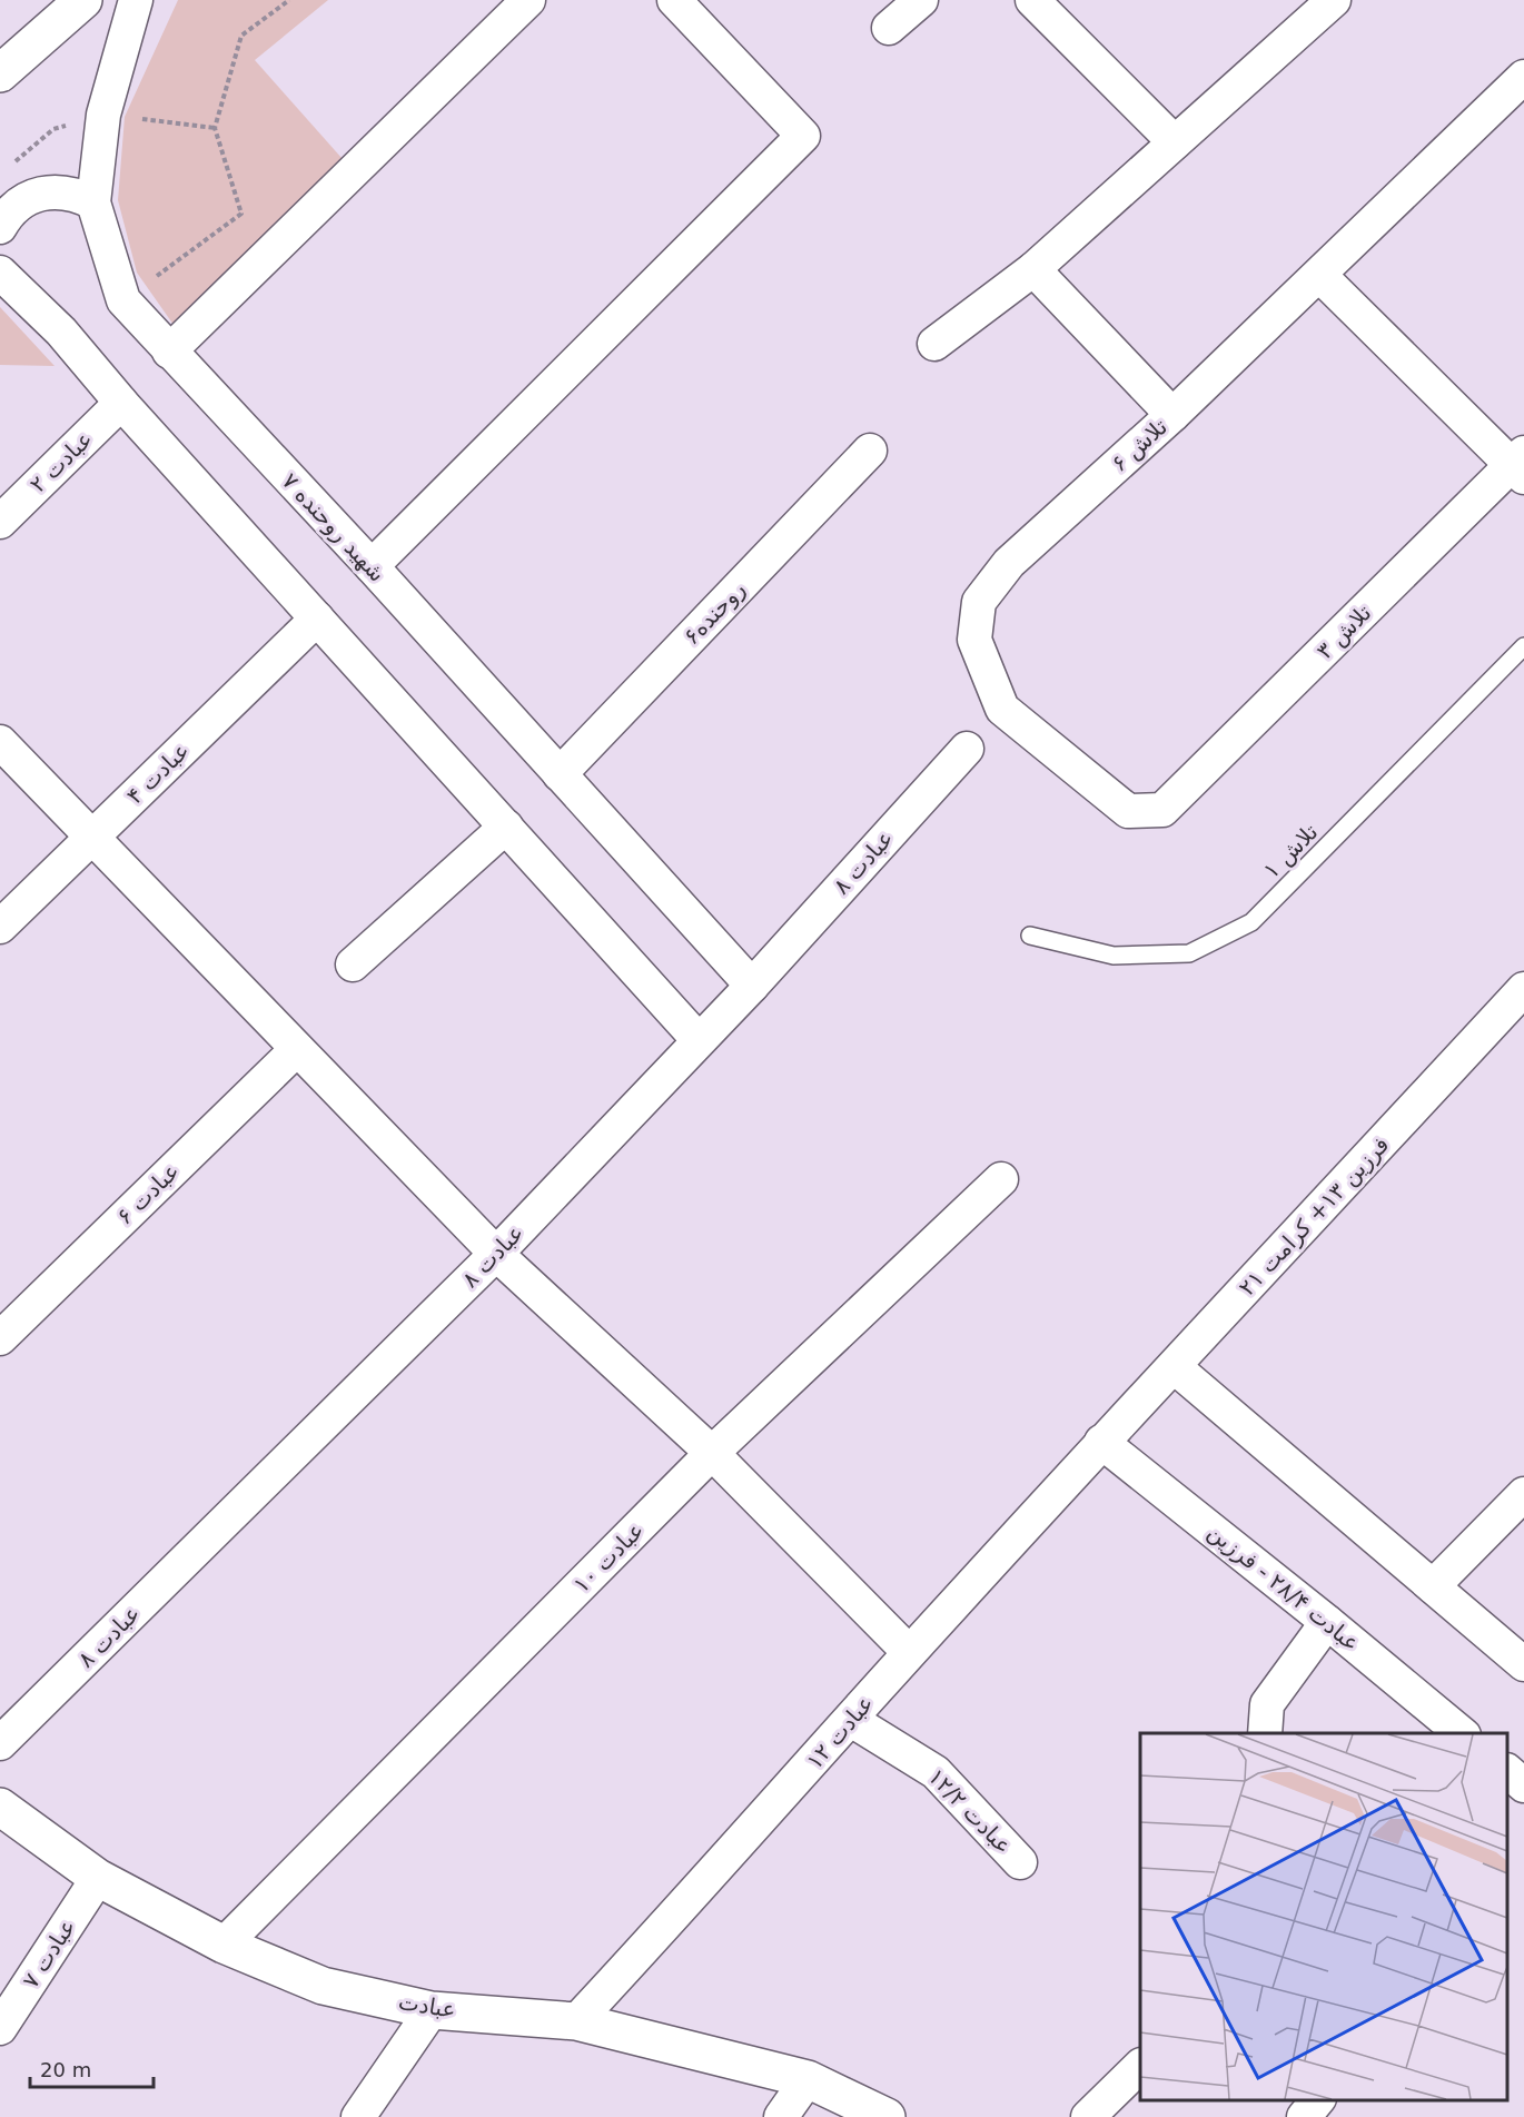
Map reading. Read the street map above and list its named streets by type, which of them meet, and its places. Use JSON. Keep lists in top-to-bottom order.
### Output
{
  "streets": {
    "street": [
      "تلاش ۶",
      "عبادت ۲",
      "شهید روحنده ۷",
      "روحنده۶",
      "تلاش ۳",
      "عبادت ۴",
      "عبادت ۸",
      "عبادت ۶",
      "فرزین ۱۳+ کرامت ۲۱",
      "عبادت ۱۰",
      "عبادت ۲۸/۴ - فرزین",
      "عبادت ۱۲",
      "۱۲/۲ عبادت",
      "عبادت ۷",
      "عبادت"
    ],
    "lane": ["تلاش ۱"]
  },
  "crossings": [
    ["تلاش ۶", "تلاش ۳"],
    ["شهید روحنده ۷", "روحنده۶"],
    ["شهید روحنده ۷", "عبادت ۸"],
    ["فرزین ۱۳+ کرامت ۲۱", "عبادت ۲۸/۴ - فرزین"],
    ["فرزین ۱۳+ کرامت ۲۱", "عبادت ۱۲"],
    ["عبادت ۱۰", "عبادت"],
    ["عبادت ۲۸/۴ - فرزین", "عبادت ۱۲"],
    ["عبادت ۱۲", "۱۲/۲ عبادت"],
    ["عبادت ۱۲", "عبادت"],
    ["عبادت ۷", "عبادت"]
  ],
  "scale_bar": "20 m"
}
